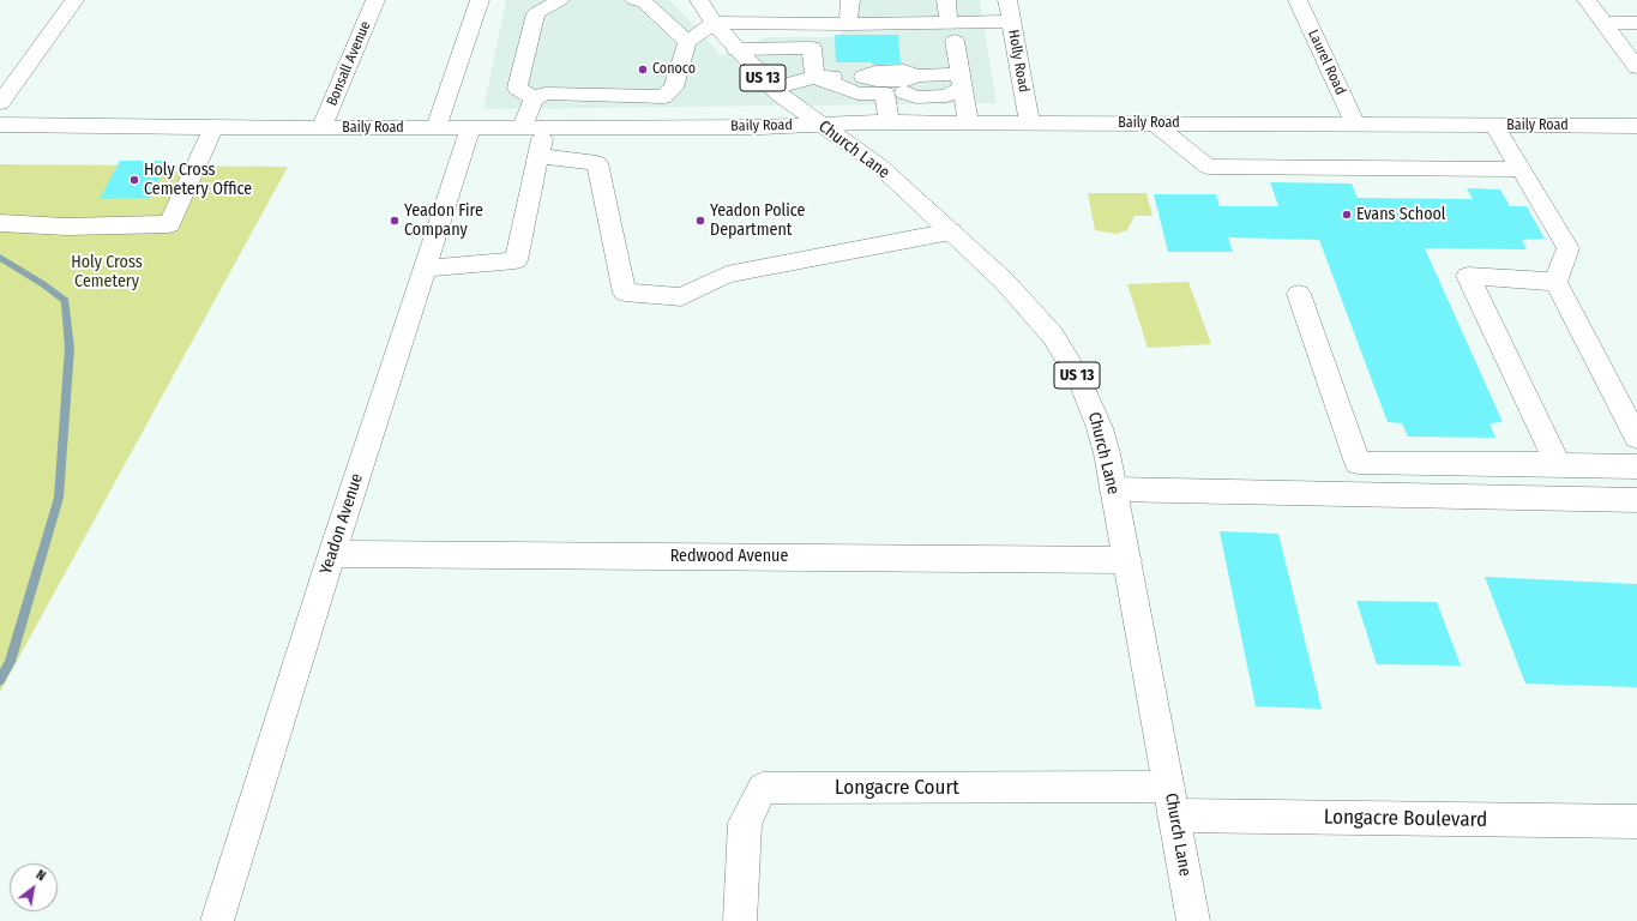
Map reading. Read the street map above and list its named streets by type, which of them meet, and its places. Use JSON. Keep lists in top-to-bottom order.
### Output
{
  "streets": {
    "street": [
      "Holly Road",
      "Laurel Road",
      "Bonsall Avenue",
      "US 13",
      "Baily Road",
      "Church Lane",
      "Yeadon Avenue",
      "Redwood Avenue",
      "Longacre Court",
      "Longacre Boulevard"
    ]
  },
  "crossings": [
    ["Holly Road", "Baily Road"],
    ["Laurel Road", "Baily Road"],
    ["Bonsall Avenue", "Baily Road"],
    ["Baily Road", "Church Lane"],
    ["Baily Road", "Yeadon Avenue"],
    ["Church Lane", "Redwood Avenue"],
    ["Church Lane", "Longacre Court"],
    ["Church Lane", "Longacre Boulevard"],
    ["Yeadon Avenue", "Redwood Avenue"],
    ["Longacre Court", "Longacre Boulevard"]
  ],
  "parks": ["Holy Cross Cemetery"],
  "places": [
    "Conoco",
    "Holy Cross Cemetery Office",
    "Evans School",
    "Yeadon Fire Company",
    "Yeadon Police Department"
  ],
  "north": "top right"
}
